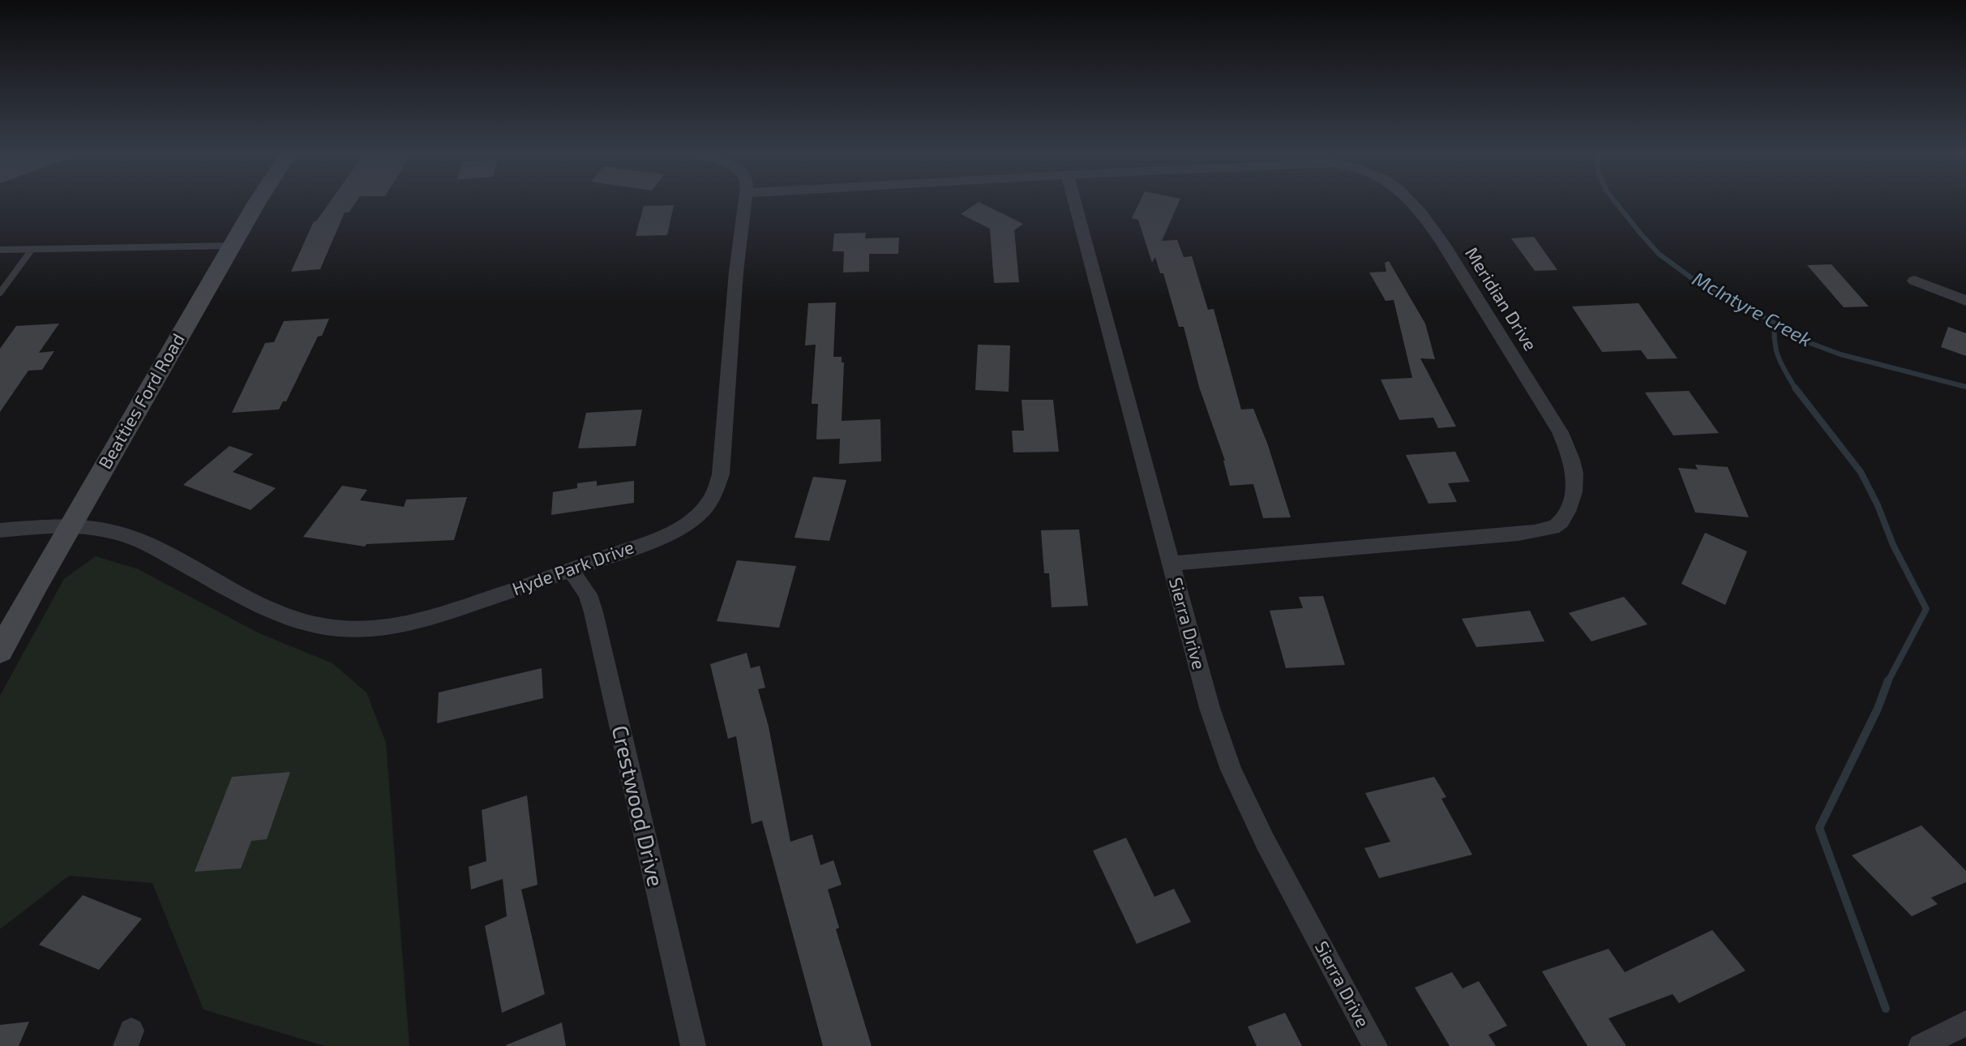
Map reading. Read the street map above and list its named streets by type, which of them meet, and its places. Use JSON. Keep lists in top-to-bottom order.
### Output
{
  "streets": {
    "main road": ["Beatties Ford Road"],
    "street": [
      "Meridian Drive",
      "Hyde Park Drive",
      "Sierra Drive",
      "Crestwood Drive"
    ]
  },
  "crossings": [
    ["Meridian Drive", "Sierra Drive"],
    ["Beatties Ford Road", "Hyde Park Drive"],
    ["Hyde Park Drive", "Crestwood Drive"]
  ],
  "water": ["McIntyre Creek"]
}
